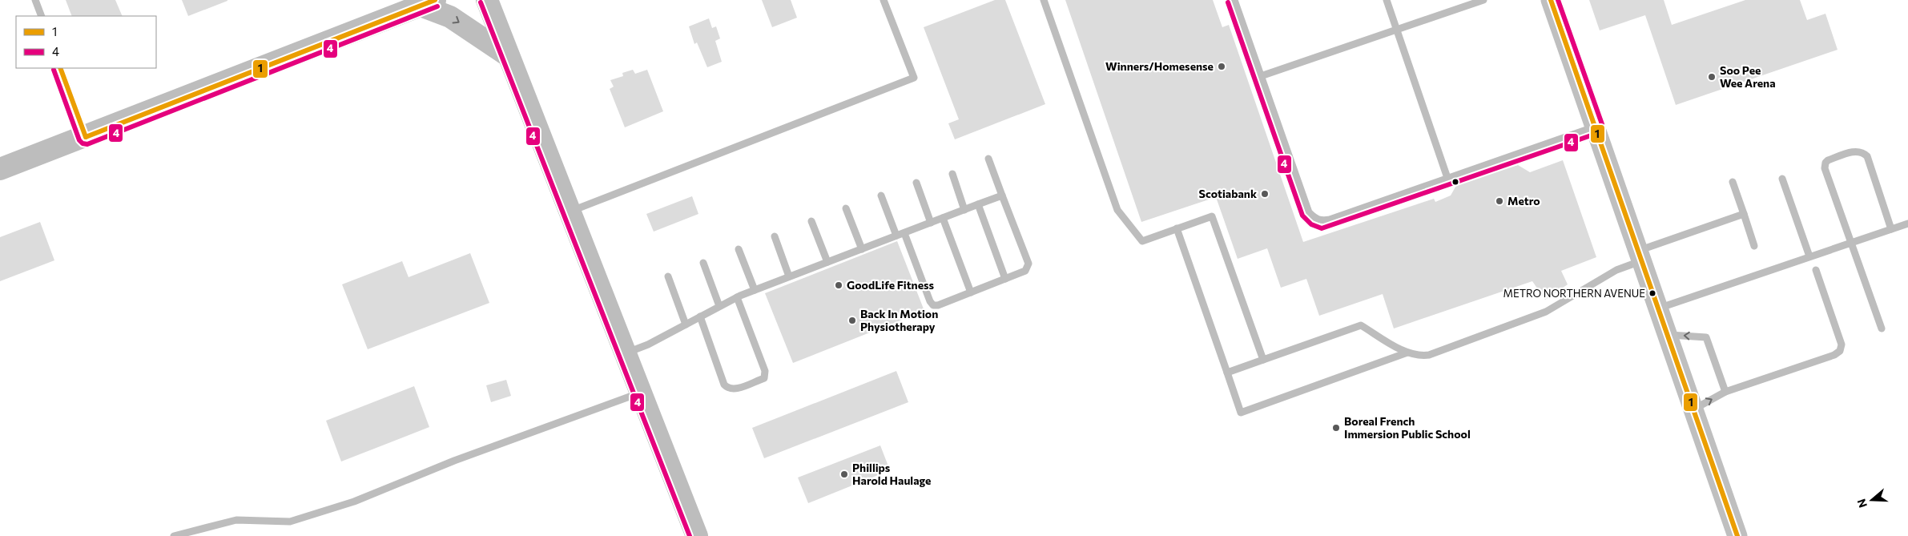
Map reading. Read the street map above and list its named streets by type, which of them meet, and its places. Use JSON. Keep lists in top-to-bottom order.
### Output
{
  "places": [
    "Winners/Homesense",
    "Soo Pee Wee Arena",
    "Scotiabank",
    "Metro",
    "GoodLife Fitness",
    "METRO NORTHERN AVENUE",
    "Back In Motion Physiotherapy",
    "Boreal French Immersion Public School",
    "Phillips Harold Haulage"
  ],
  "lines": ["transit line 1", "transit line 4"],
  "legend": ["1", "4"],
  "north": "left"
}
